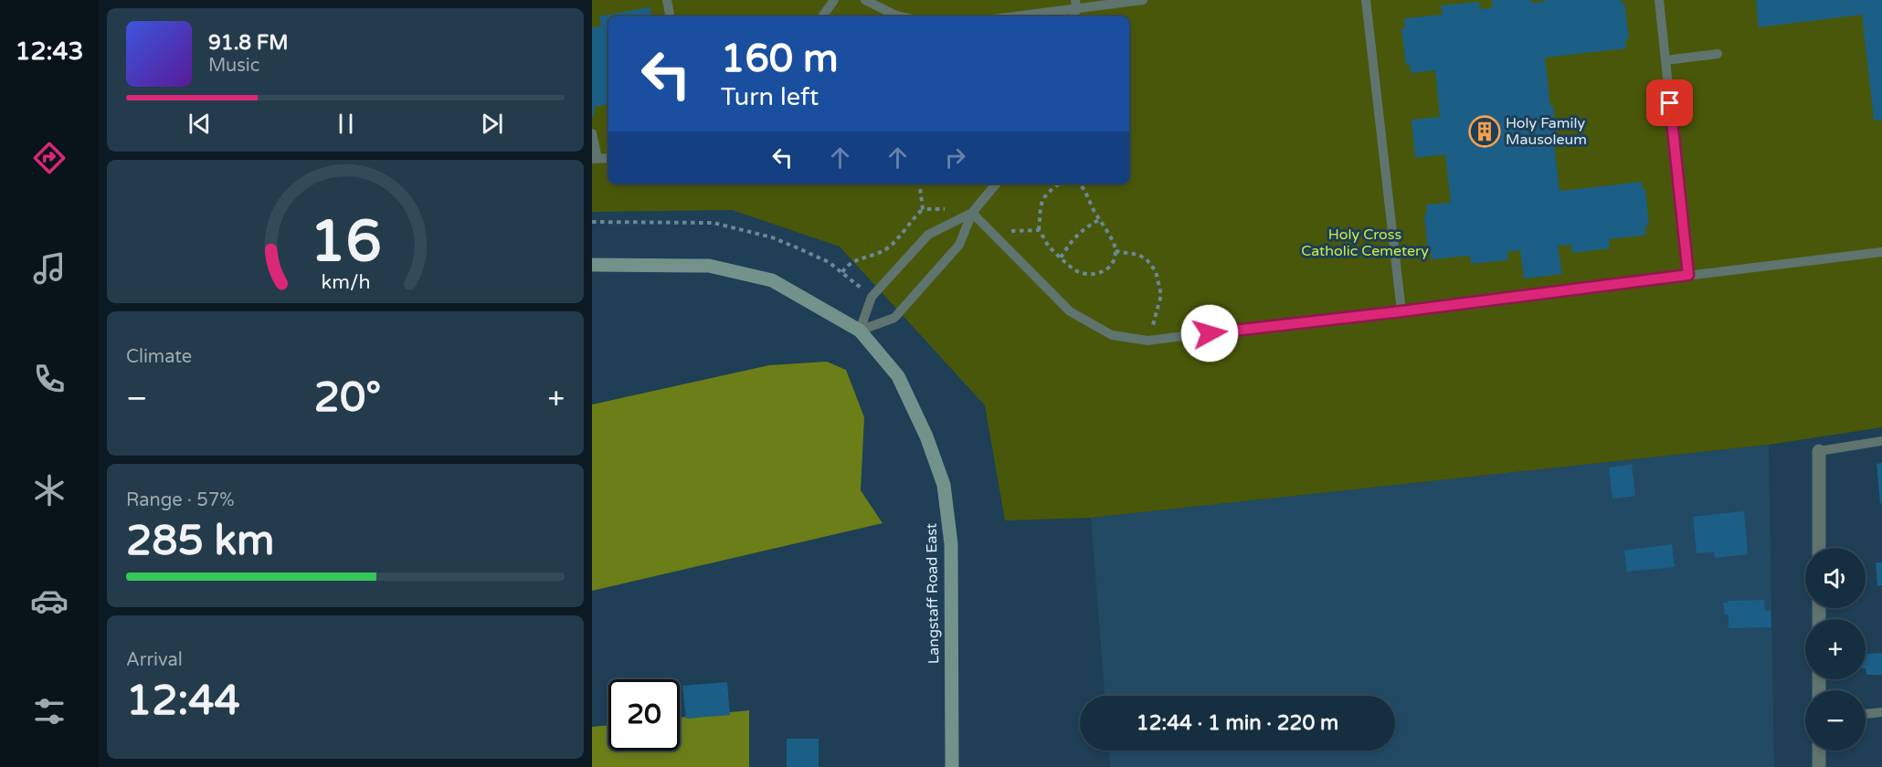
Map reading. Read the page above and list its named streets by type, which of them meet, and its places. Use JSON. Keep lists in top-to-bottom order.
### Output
{
  "streets": {
    "street": ["Langstaff Road East"]
  },
  "parks": ["Holy Cross Catholic Cemetery"],
  "places": {
    "building": ["Holy Family Mausoleum"]
  },
  "page": {
    "tabs": "12:43",
    "turn": ["160 m", "Turn left"],
    "song": ["91.8 FM", "Music"],
    "tile": [
      "Climate",
      ["Range · 57%", "285 km"],
      ["Arrival", "12:44"]
    ],
    "heat": ["−", "20°", "+"],
    "map_buttons": ["+", "−"],
    "limit": "20",
    "trip": "12:44 · 1 min · 220 m",
    "gauge": ["16", "km/h"]
  }
}
